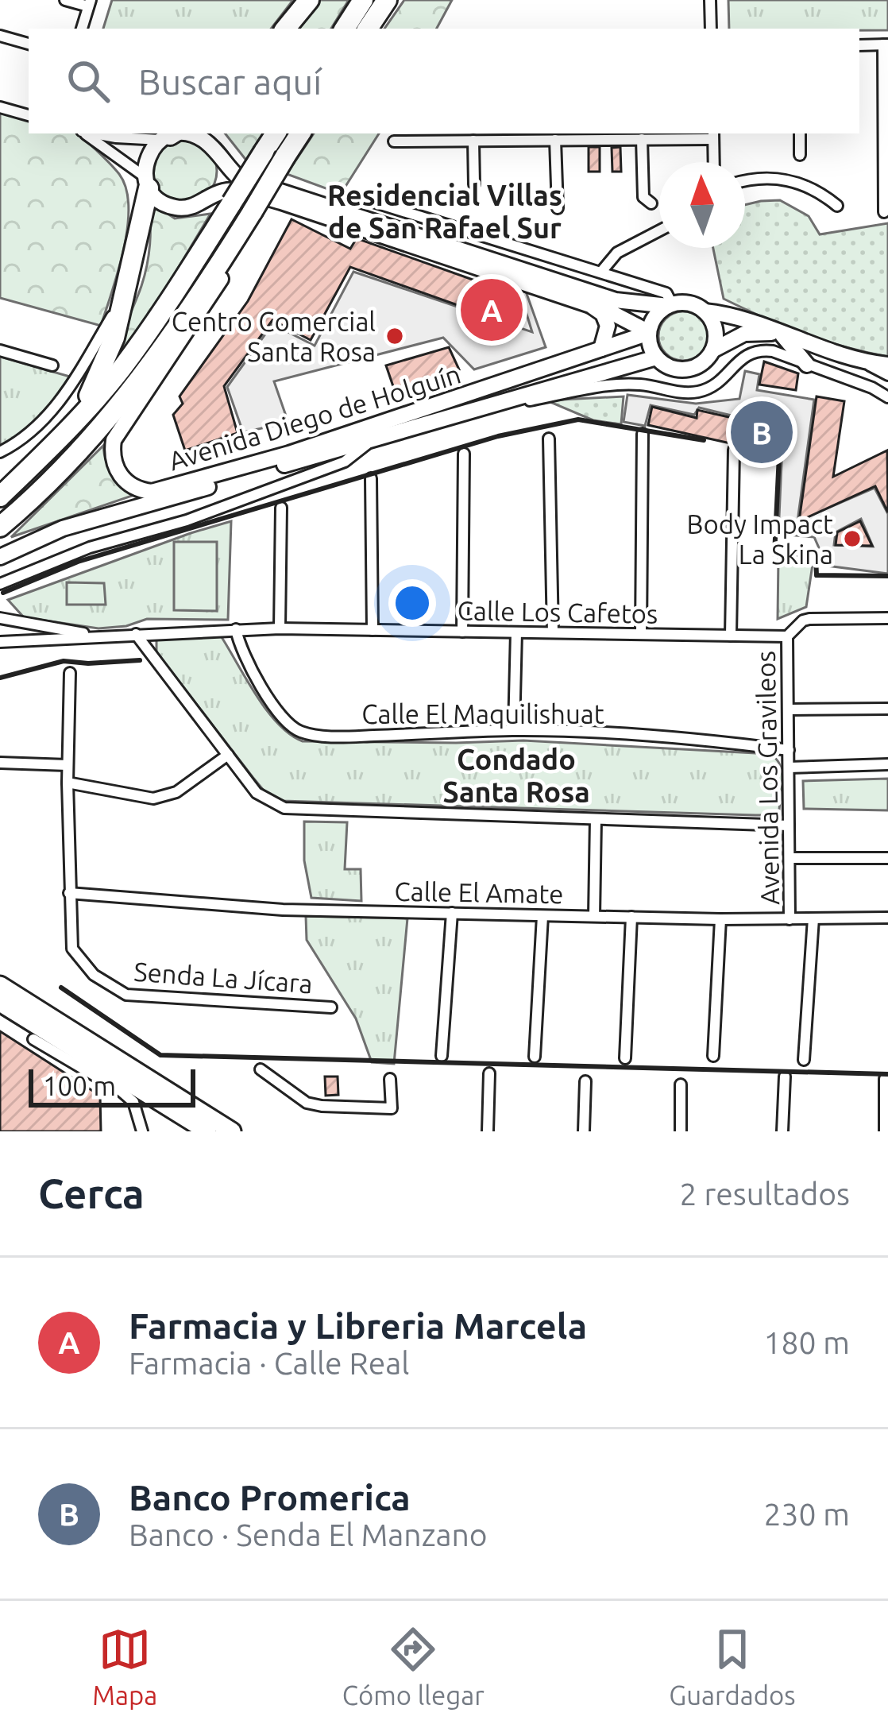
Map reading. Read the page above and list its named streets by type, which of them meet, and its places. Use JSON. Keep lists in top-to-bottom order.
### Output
{
  "streets": {
    "main road": ["Avenida Diego de Holguín"],
    "street": [
      "Calle Los Cafetos",
      "Calle El Maquilishuat",
      "Avenida Los Gravileos",
      "Calle El Amate",
      "Senda La Jícara"
    ]
  },
  "crossings": [
    ["Calle Los Cafetos", "Calle El Maquilishuat"],
    ["Calle Los Cafetos", "Avenida Los Gravileos"],
    ["Calle El Maquilishuat", "Avenida Los Gravileos"],
    ["Avenida Los Gravileos", "Calle El Amate"],
    ["Calle El Amate", "Senda La Jícara"]
  ],
  "districts": ["Residencial Villas de San Rafael Sur", "Condado Santa Rosa"],
  "places": ["Centro Comercial Santa Rosa", "Body Impact La Skina"],
  "scale_bar": "100 m",
  "north": "top",
  "page": {
    "search": "Buscar aquí",
    "pins": ["A", "B"],
    "scale": "100 m",
    "heading": ["Cerca", "2 resultados"],
    "list": [
      {
        "mark": "A",
        "name": "Farmacia y Libreria Marcela",
        "note": "Farmacia · Calle Real",
        "value": "180 m"
      },
      {
        "mark": "B",
        "name": "Banco Promerica",
        "note": "Banco · Senda El Manzano",
        "value": "230 m"
      }
    ],
    "nav": ["Mapa", "Cómo llegar", "Guardados"]
  }
}
